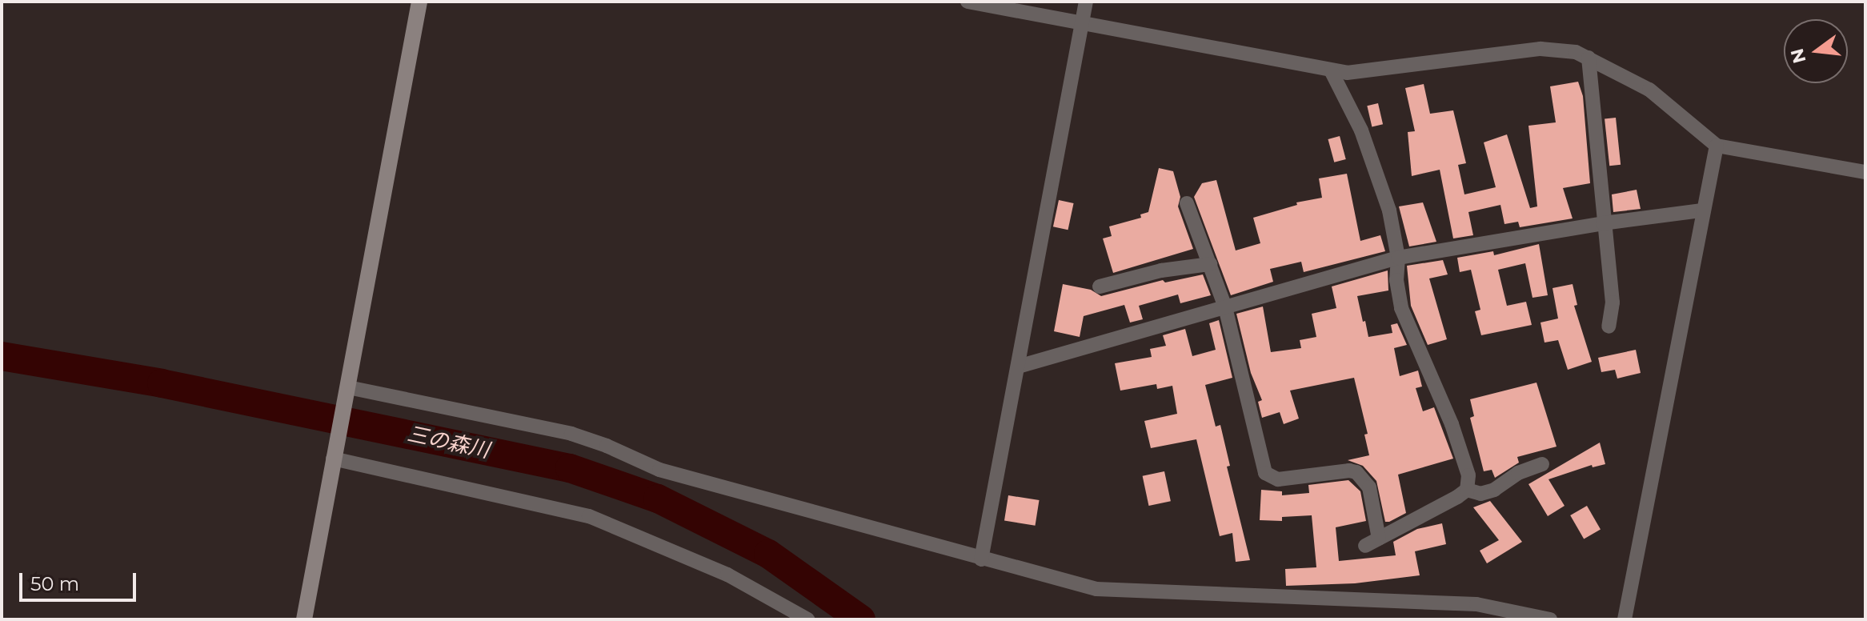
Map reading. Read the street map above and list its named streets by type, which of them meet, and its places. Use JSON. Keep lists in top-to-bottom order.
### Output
{
  "water": ["三の森川"],
  "scale_bar": "50 m",
  "north": "left"
}
